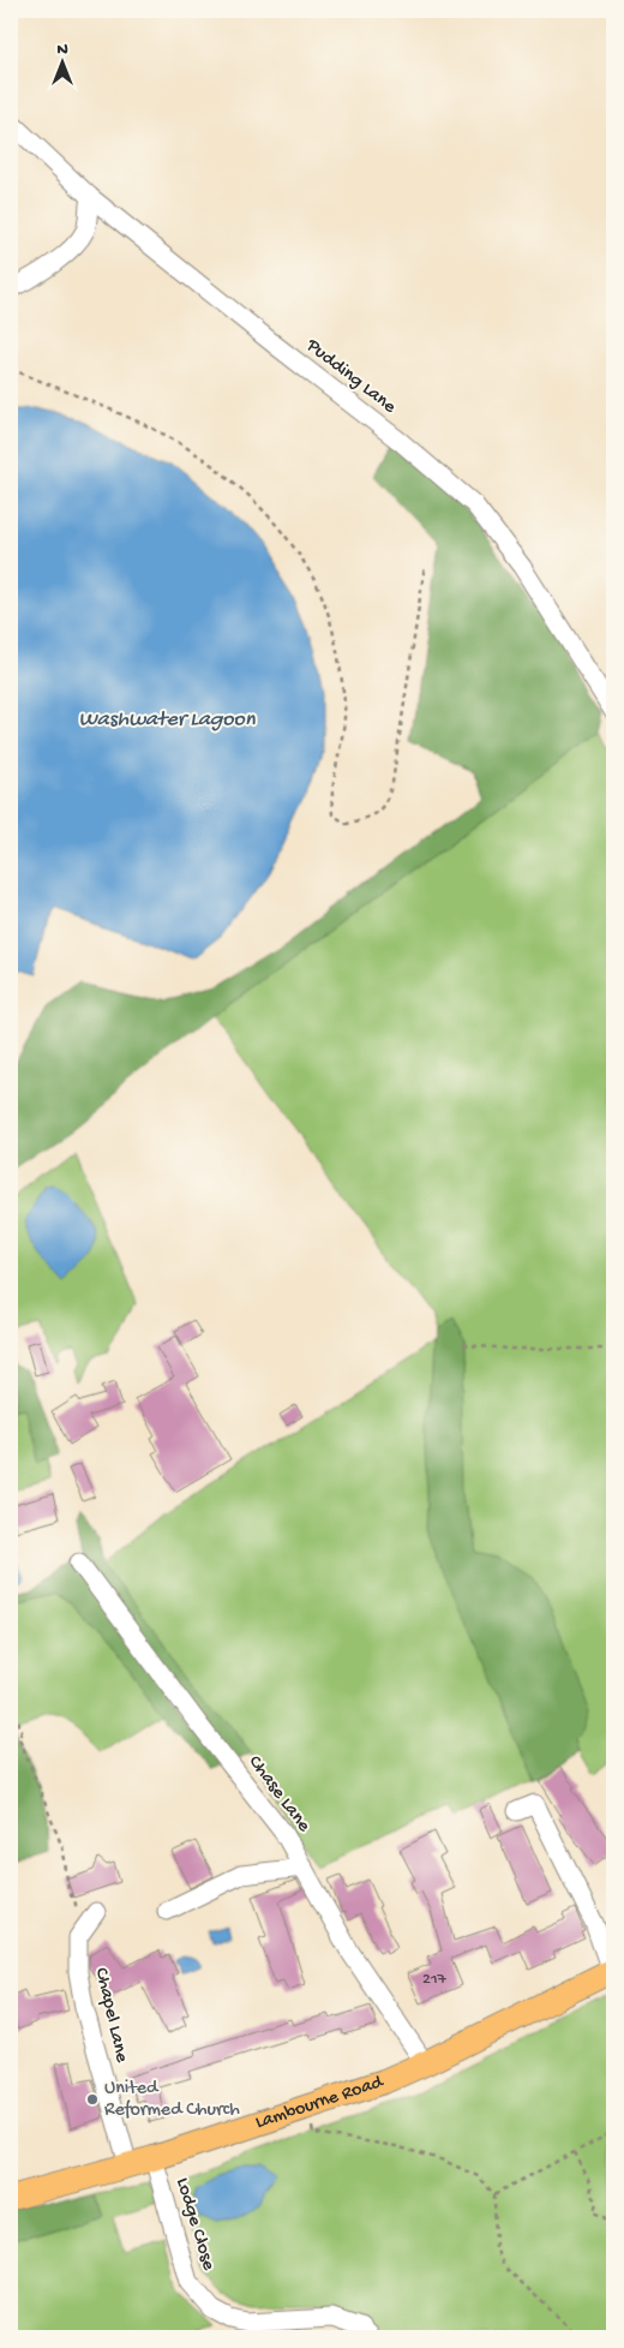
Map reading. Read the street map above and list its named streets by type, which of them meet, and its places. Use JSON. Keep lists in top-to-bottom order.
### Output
{
  "streets": {
    "main road": ["Lambourne Road"],
    "street": [
      "Pudding Lane",
      "Chase Lane",
      "Chapel Lane",
      "Lodge Close"
    ]
  },
  "crossings": [
    ["Chase Lane", "Lambourne Road"],
    ["Chapel Lane", "Lambourne Road"],
    ["Lambourne Road", "Lodge Close"]
  ],
  "water": ["Washwater Lagoon"],
  "places": ["United Reformed Church"],
  "house_numbers": ["217"],
  "north": "top"
}
